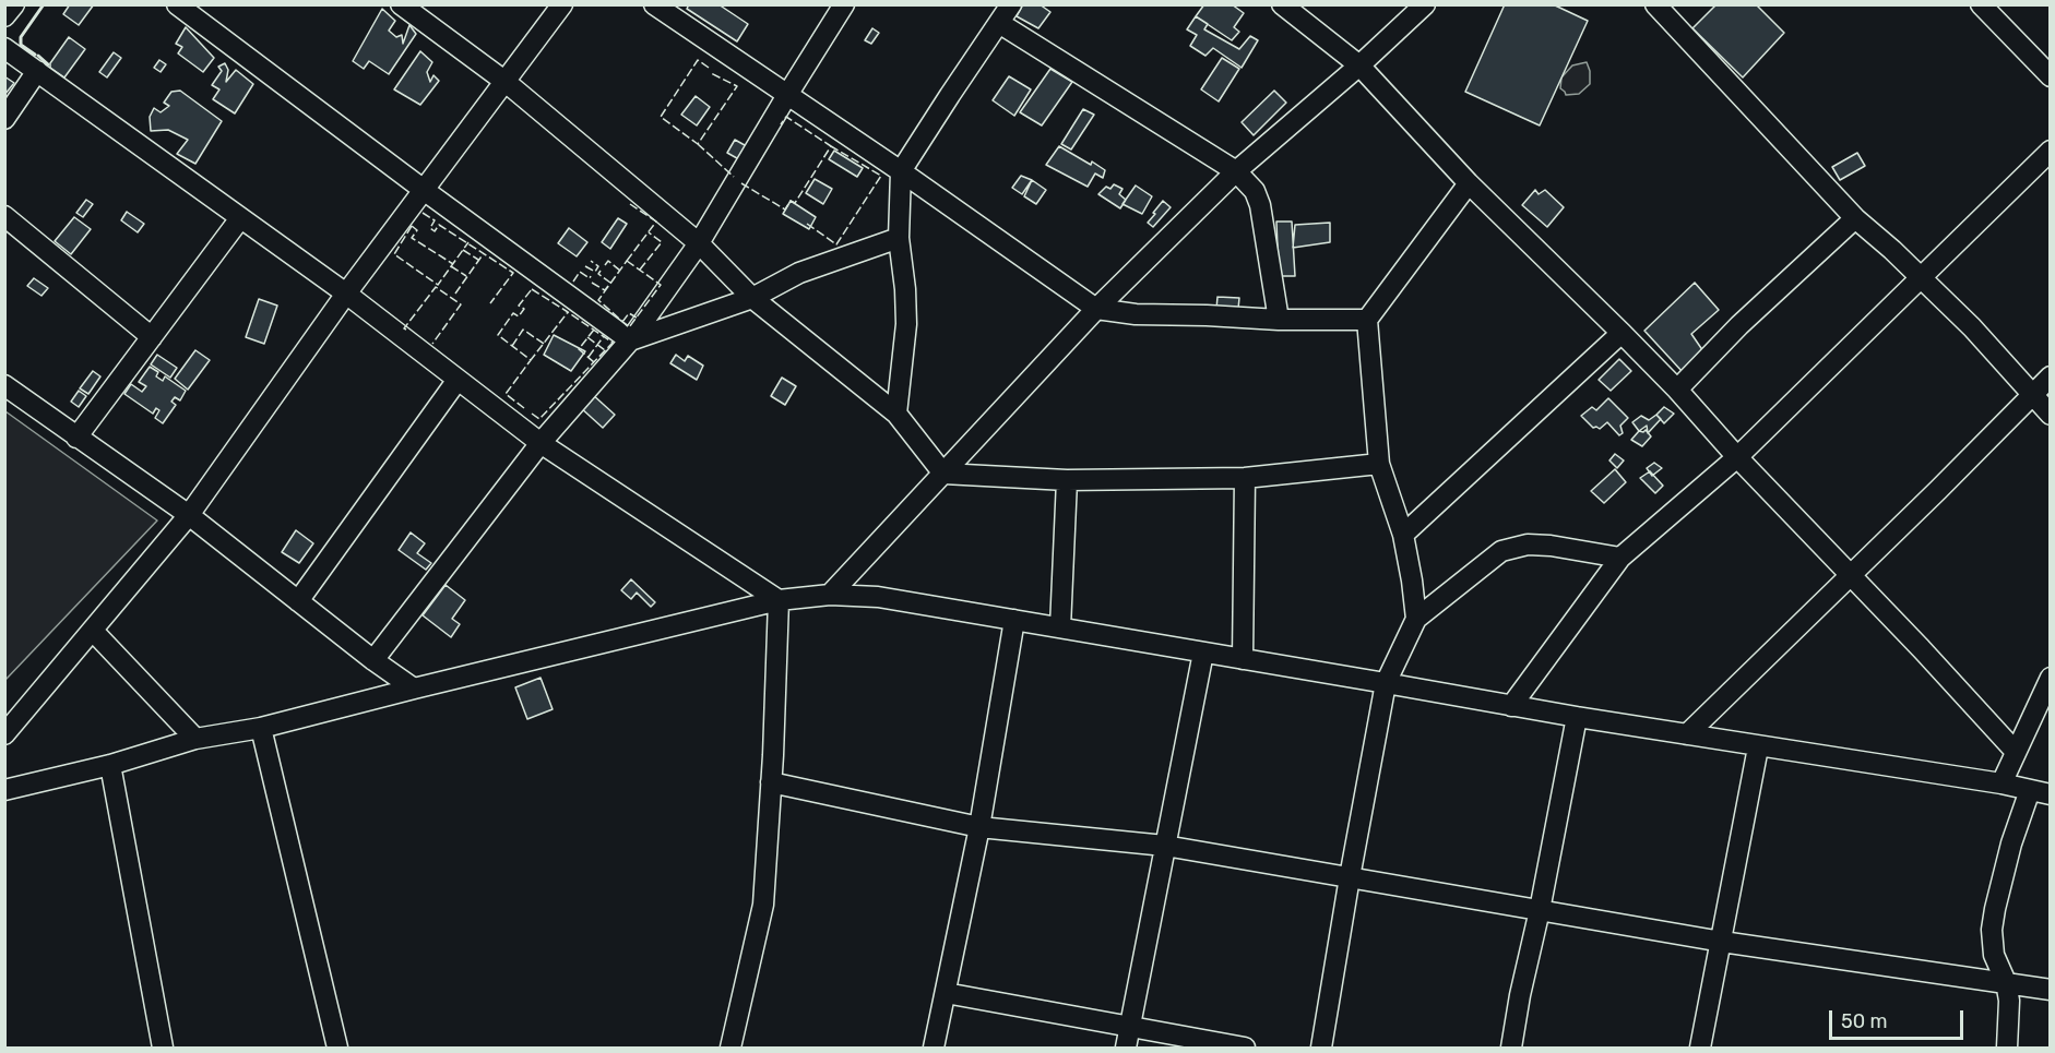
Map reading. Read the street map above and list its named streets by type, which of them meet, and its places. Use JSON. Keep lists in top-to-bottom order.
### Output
{
  "scale_bar": "50 m"
}
